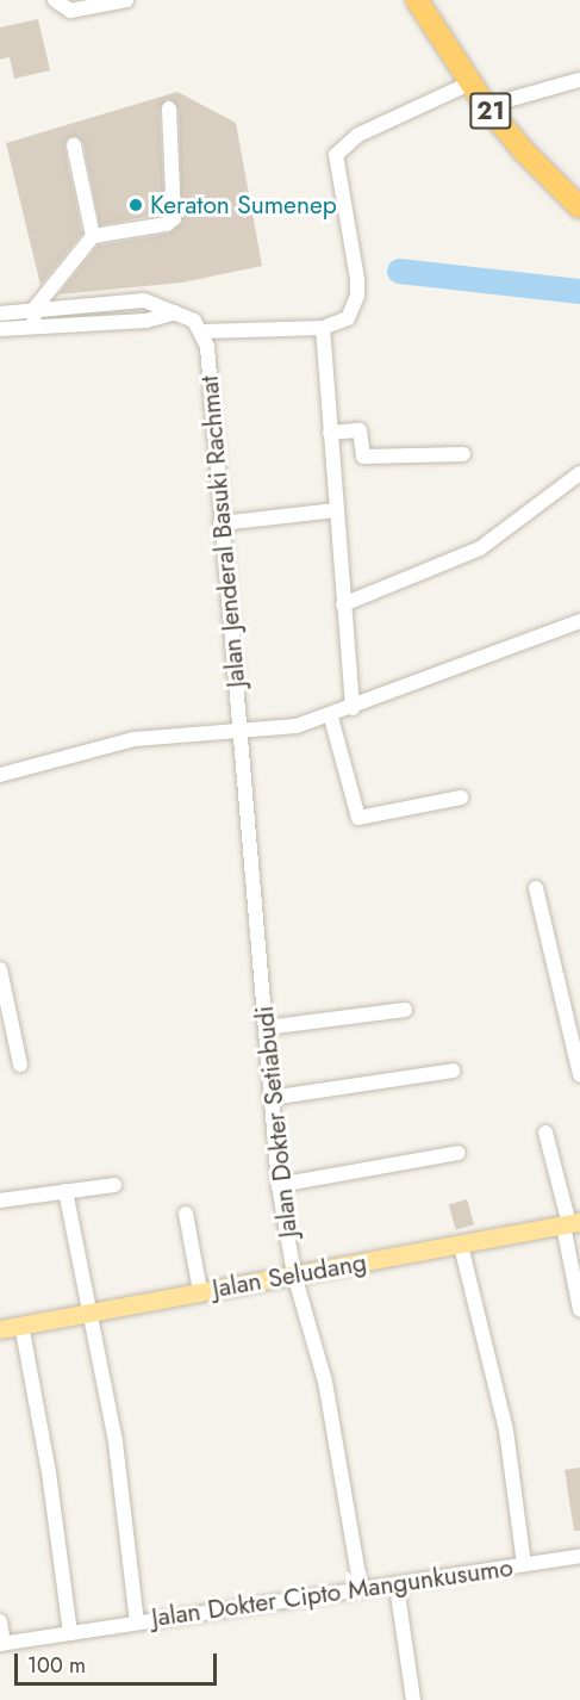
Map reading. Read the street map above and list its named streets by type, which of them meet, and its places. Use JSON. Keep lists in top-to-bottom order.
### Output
{
  "streets": {
    "highway": ["21"],
    "main road": ["Jalan Seludang"],
    "street": ["Jalan Jenderal Basuki Rachmat", "Jalan Dokter Setiabudi", "Jalan Dokter Cipto Mangunkusumo"]
  },
  "crossings": [
    ["Jalan Jenderal Basuki Rachmat", "Jalan Dokter Setiabudi"],
    ["Jalan Dokter Setiabudi", "Jalan Seludang"],
    ["Jalan Dokter Setiabudi", "Jalan Dokter Cipto Mangunkusumo"]
  ],
  "places": ["Keraton Sumenep"],
  "scale_bar": "100 m"
}
